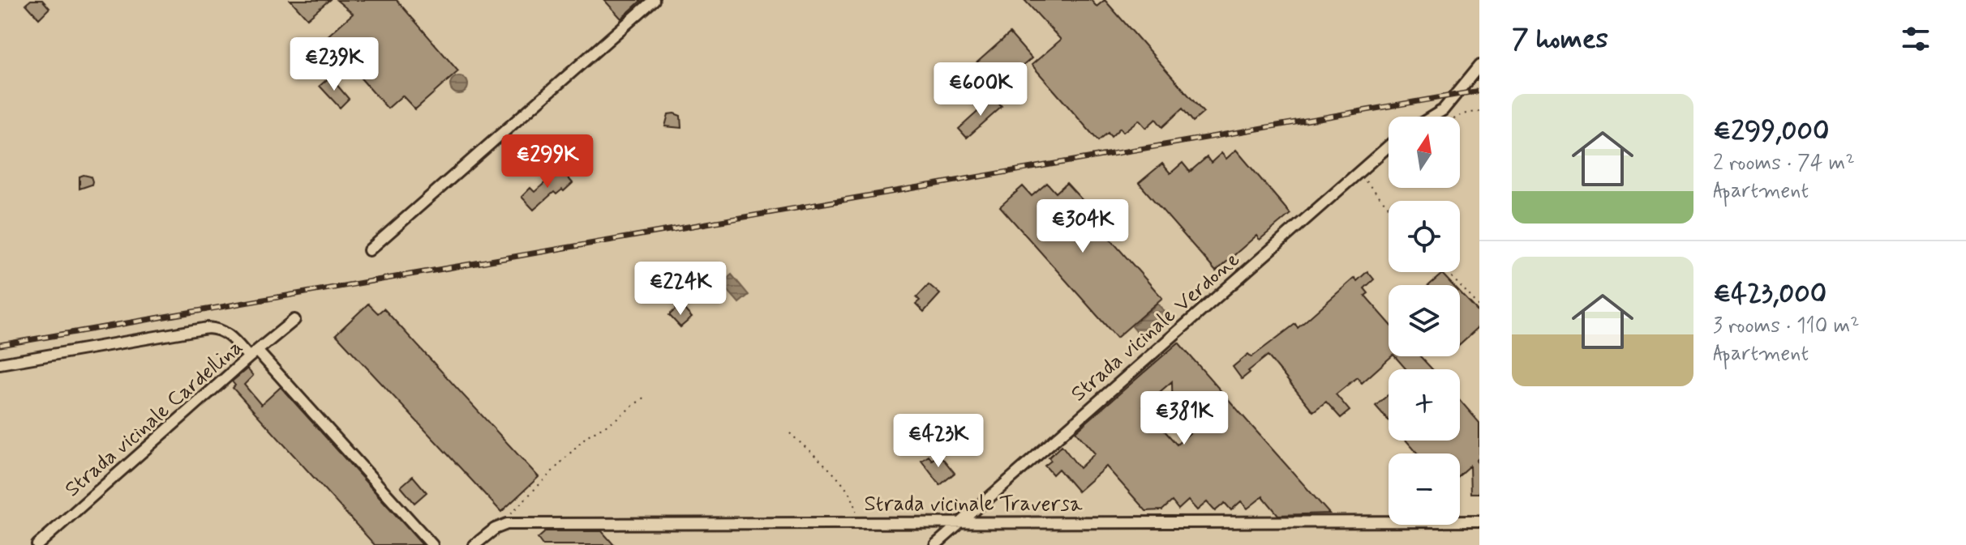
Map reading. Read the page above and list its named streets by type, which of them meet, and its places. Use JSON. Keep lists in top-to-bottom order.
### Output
{
  "streets": {
    "street": ["Strada vicinale Verdone", "Strada vicinale Cardellina", "Strada vicinale Traversa"]
  },
  "crossings": [
    ["Strada vicinale Verdone", "Strada vicinale Traversa"]
  ],
  "north": "top",
  "page": {
    "heading": "7 homes",
    "price": [
      "€239K",
      "€600K",
      "€299K",
      "€304K",
      "€224K",
      "€381K",
      "€423K"
    ],
    "list": [
      {
        "name": "€299,000",
        "note": "2 rooms · 74 m² · Apartment"
      },
      {
        "name": "€423,000",
        "note": "3 rooms · 110 m² · Apartment"
      }
    ],
    "map_buttons": ["+", "−"]
  }
}
